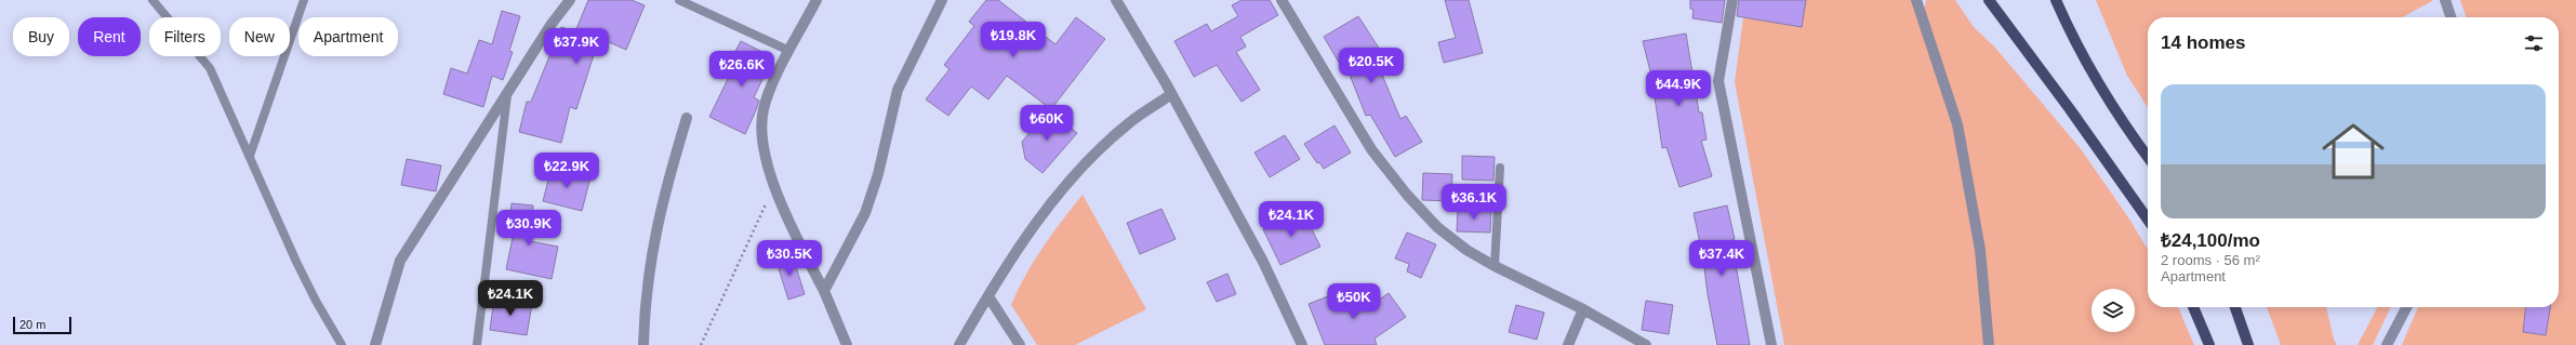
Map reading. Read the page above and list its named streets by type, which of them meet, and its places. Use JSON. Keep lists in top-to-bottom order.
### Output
{
  "scale_bar": "20 m",
  "page": {
    "chip": [
      "Buy",
      "Rent",
      "Filters",
      "New",
      "Apartment"
    ],
    "heading": "14 homes",
    "price": [
      "₺19.8K",
      "₺37.9K",
      "₺20.5K",
      "₺26.6K",
      "₺44.9K",
      "₺60K",
      "₺22.9K",
      "₺36.1K",
      "₺24.1K",
      "₺30.9K",
      "₺30.5K",
      "₺37.4K",
      "₺24.1K",
      "₺50K"
    ],
    "list": [
      {
        "name": "₺24,100/mo",
        "note": "2 rooms · 56 m² · Apartment"
      }
    ],
    "scale": "20 m"
  }
}
